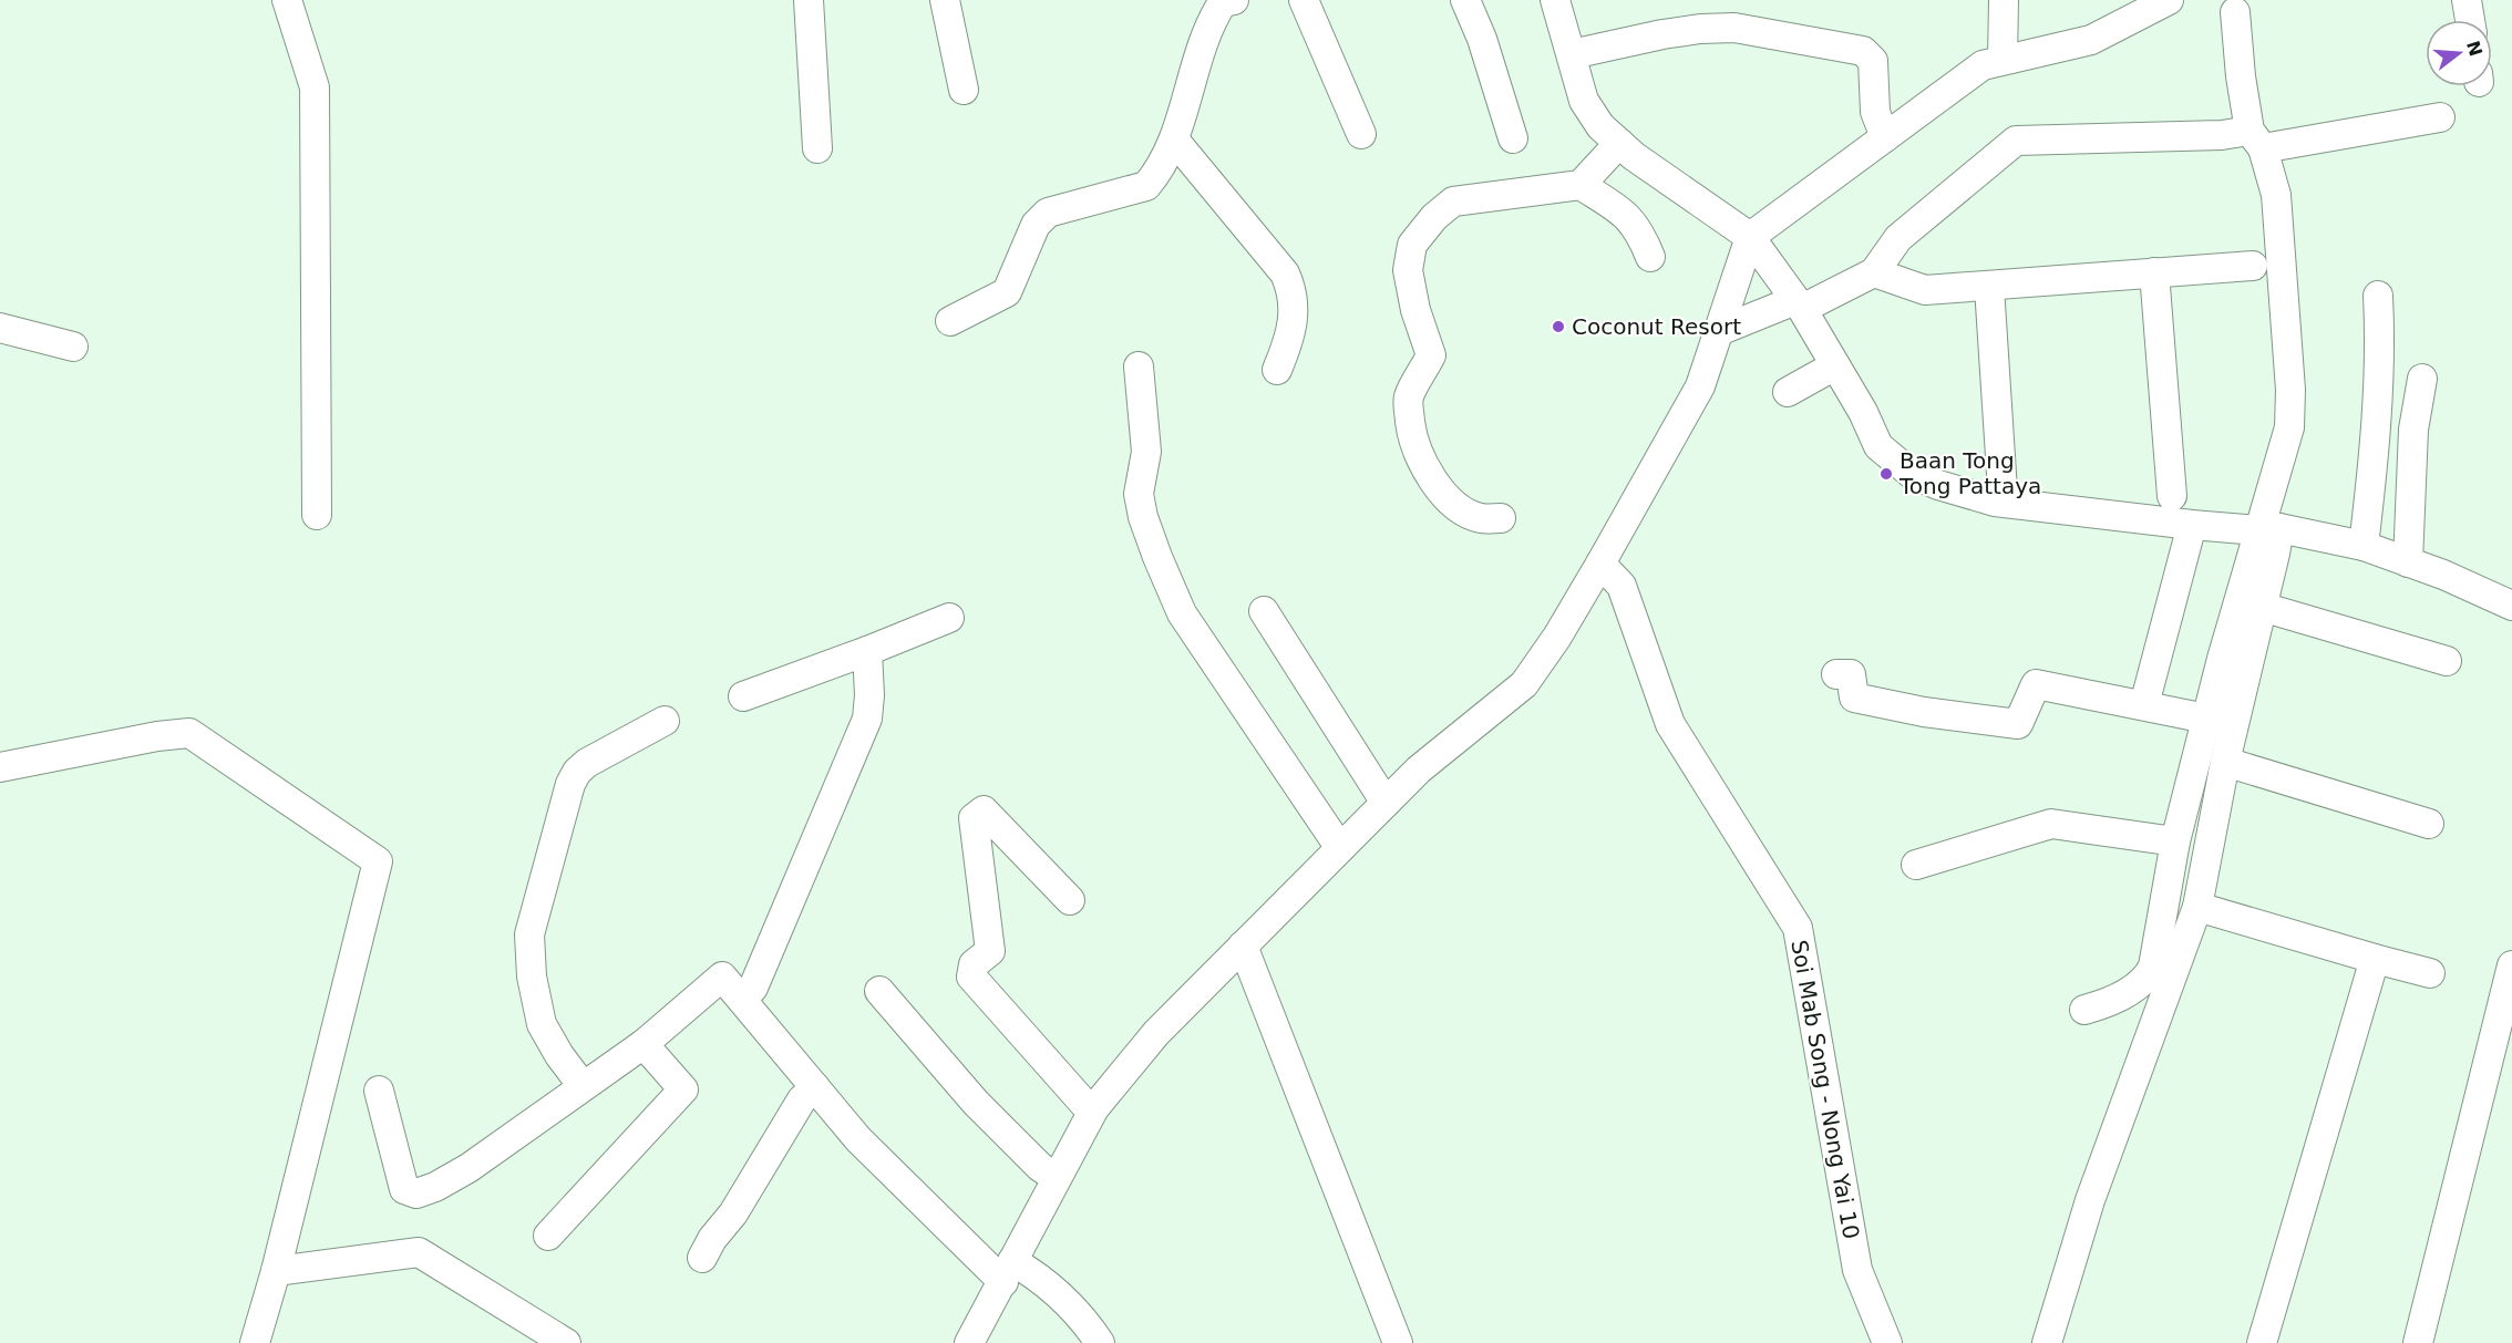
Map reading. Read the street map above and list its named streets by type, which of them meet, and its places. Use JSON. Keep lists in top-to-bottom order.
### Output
{
  "streets": {
    "street": ["Soi Mab Song - Nong Yai 10"]
  },
  "places": ["Coconut Resort", "Baan Tong Tong Pattaya"],
  "north": "right"
}
